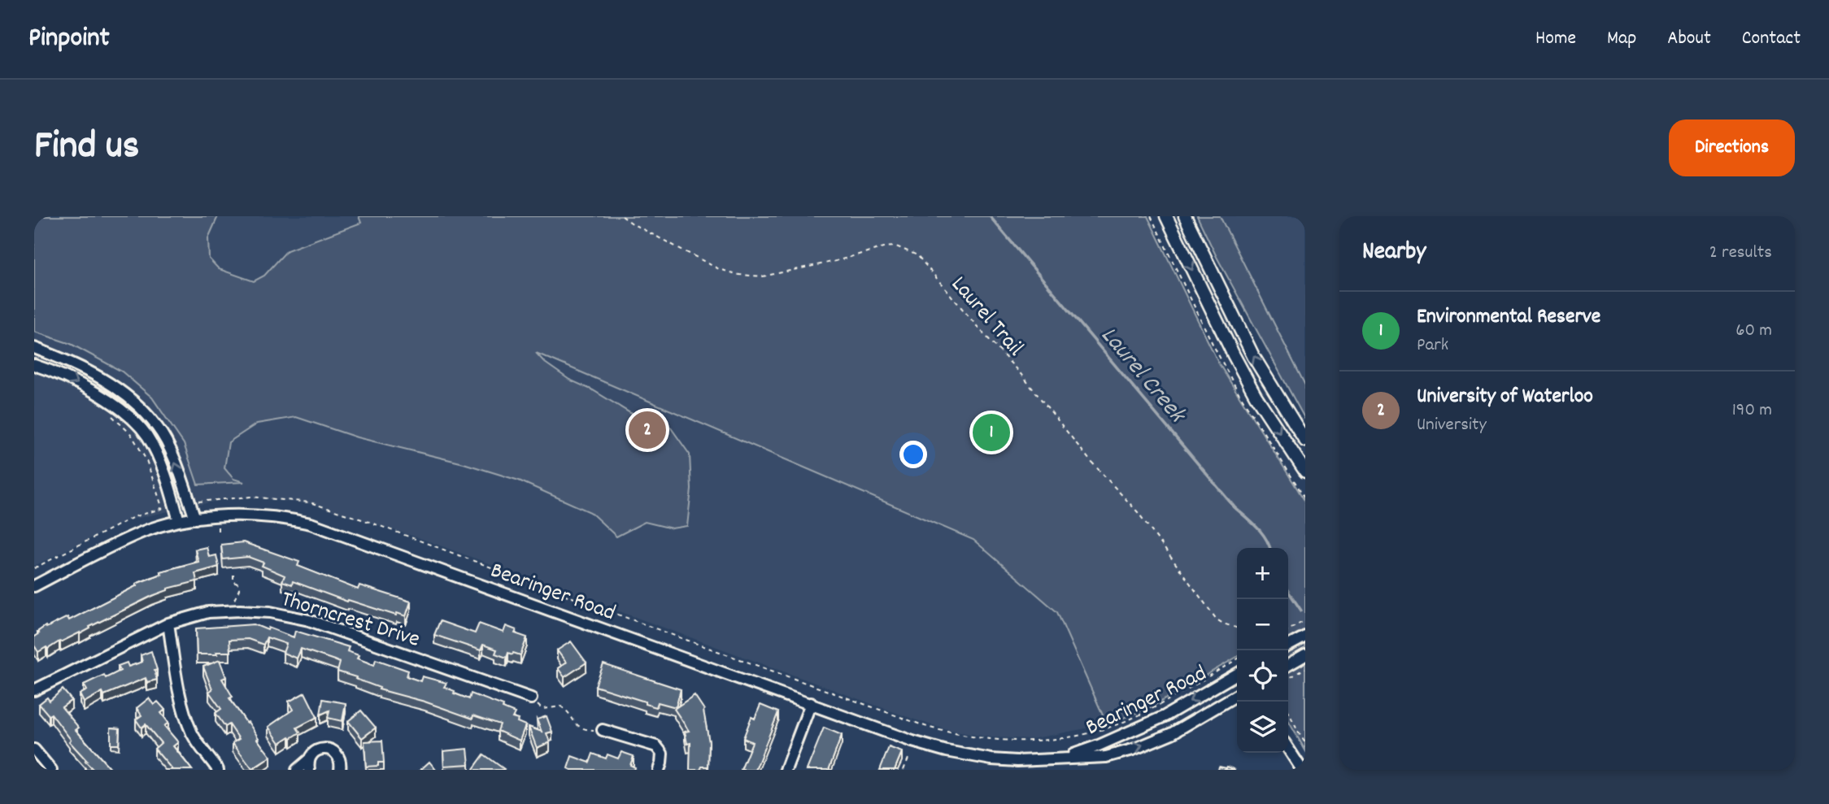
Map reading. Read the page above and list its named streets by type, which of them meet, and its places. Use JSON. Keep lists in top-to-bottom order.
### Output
{
  "streets": {
    "street": ["Bearinger Road", "Thorncrest Drive"],
    "path": ["Laurel Trail"]
  },
  "water": ["Laurel Creek"],
  "page": {
    "header": "Pinpoint",
    "nav": [
      "Home",
      "Map",
      "About",
      "Contact"
    ],
    "title": "Find us",
    "buttons": "Directions",
    "heading": ["Nearby", "2 results"],
    "list": [
      {
        "mark": "1",
        "name": "Environmental Reserve",
        "note": "Park",
        "value": "60 m"
      },
      {
        "mark": "2",
        "name": "University of Waterloo",
        "note": "University",
        "value": "190 m"
      }
    ],
    "pins": ["2", "1"],
    "map_buttons": ["+", "−"]
  }
}
